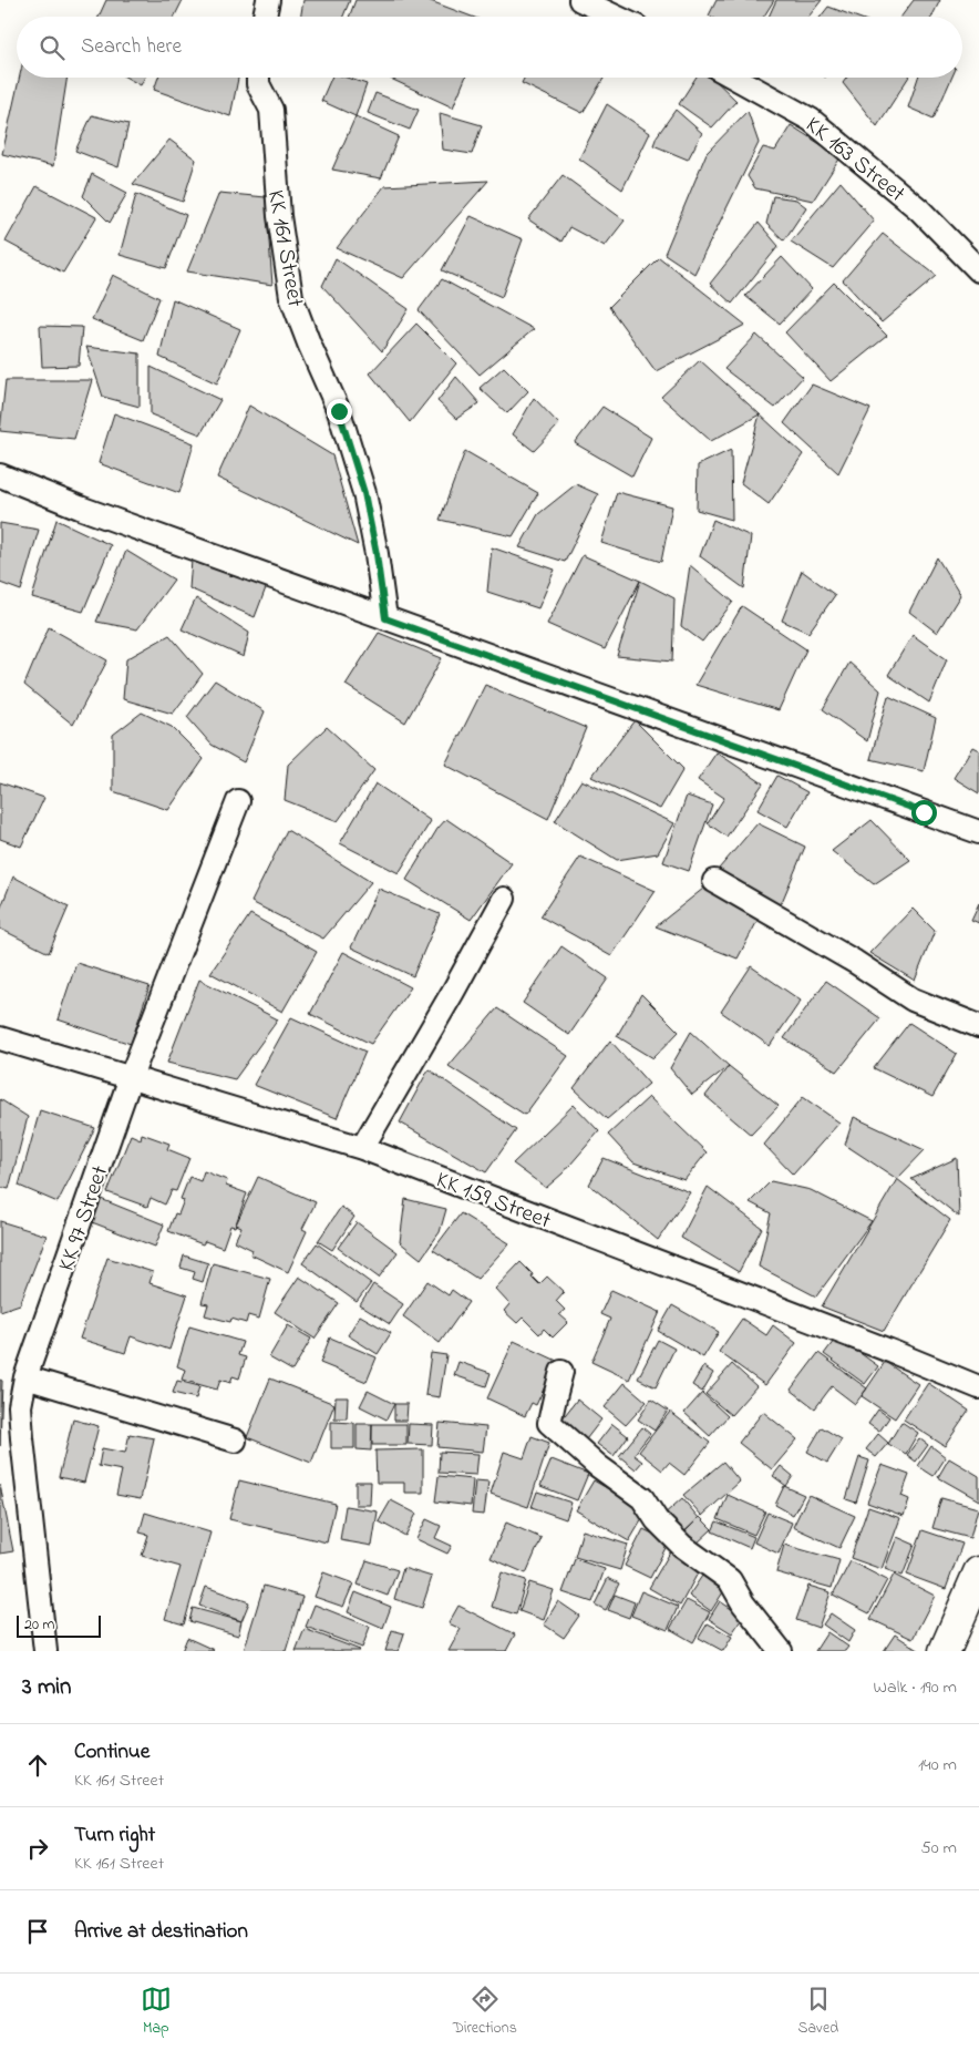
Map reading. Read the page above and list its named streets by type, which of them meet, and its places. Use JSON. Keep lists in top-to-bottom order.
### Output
{
  "streets": {
    "street": [
      "KK 163 Street",
      "KK 161 Street",
      "KK 159 Street",
      "KK 97 Street"
    ]
  },
  "crossings": [
    ["KK 159 Street", "KK 97 Street"]
  ],
  "scale_bar": "20 m",
  "page": {
    "search": "Search here",
    "scale": "20 m",
    "heading": ["3 min", "Walk · 190 m"],
    "list": [
      ["Continue", "KK 161 Street", "140 m"],
      ["Turn right", "KK 161 Street", "50 m"],
      "Arrive at destination"
    ],
    "nav": ["Map", "Directions", "Saved"]
  }
}
